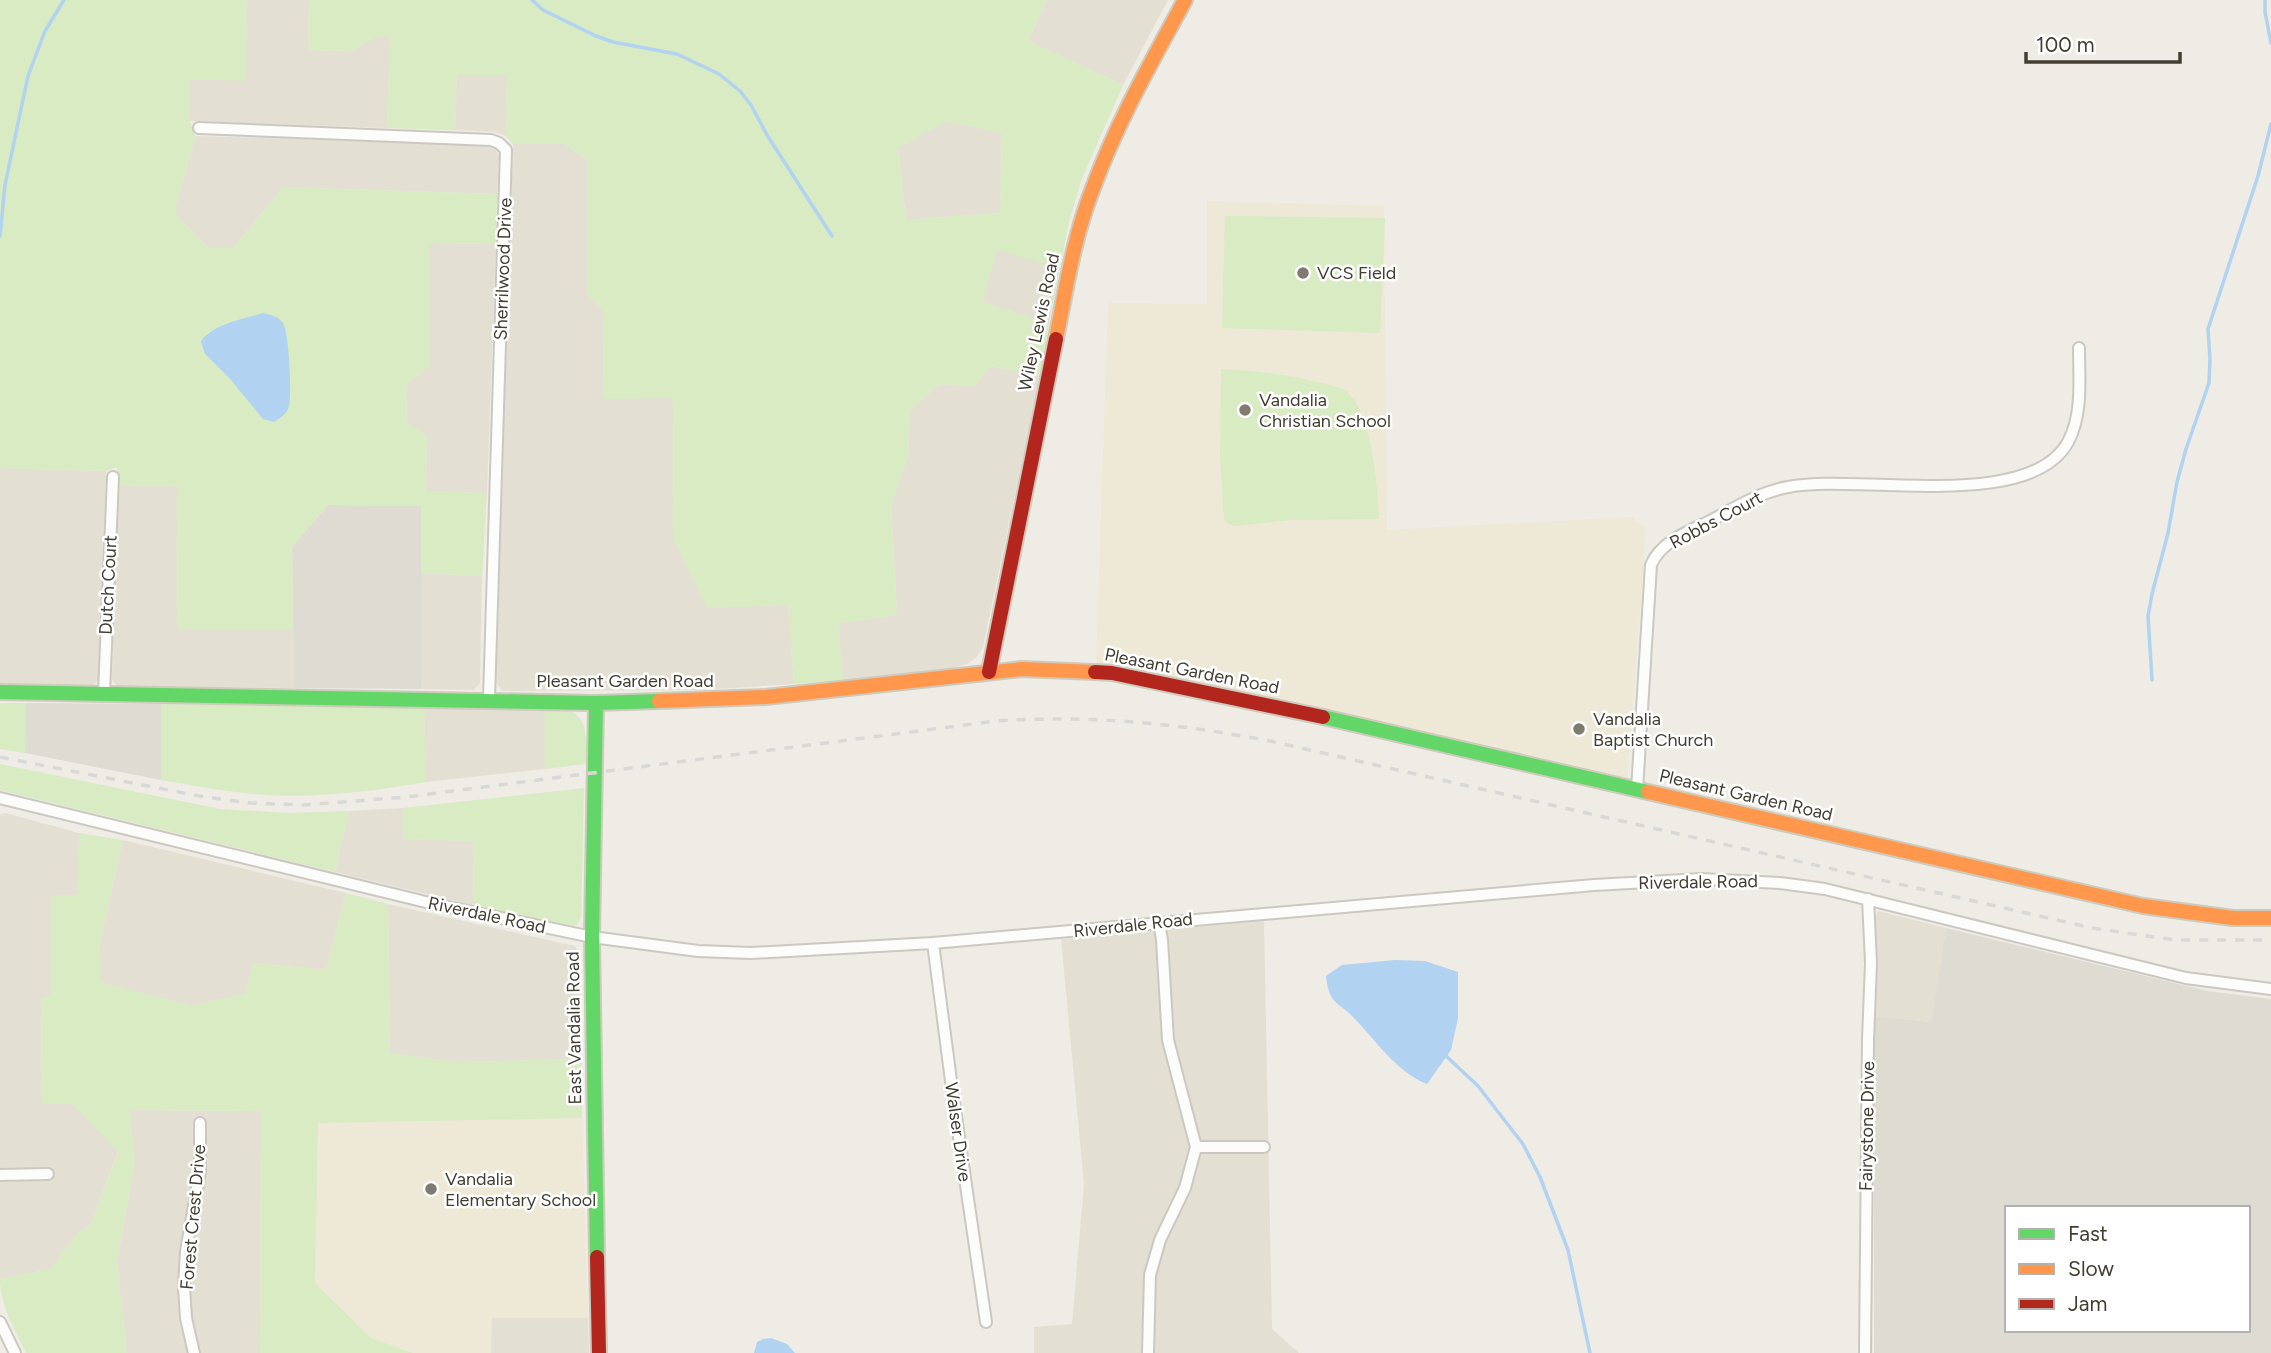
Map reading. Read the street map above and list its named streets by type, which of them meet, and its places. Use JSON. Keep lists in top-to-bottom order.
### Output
{
  "streets": {
    "main road": ["Wiley Lewis Road", "Pleasant Garden Road", "East Vandalia Road"],
    "street": [
      "Sherrilwood Drive",
      "Robbs Court",
      "Dutch Court",
      "Riverdale Road",
      "Fairystone Drive",
      "Walser Drive",
      "Forest Crest Drive"
    ]
  },
  "crossings": [
    ["Sherrilwood Drive", "Pleasant Garden Road"],
    ["Wiley Lewis Road", "Pleasant Garden Road"],
    ["Robbs Court", "Pleasant Garden Road"],
    ["Dutch Court", "Pleasant Garden Road"],
    ["Pleasant Garden Road", "East Vandalia Road"],
    ["Riverdale Road", "East Vandalia Road"],
    ["Riverdale Road", "Fairystone Drive"],
    ["Riverdale Road", "Walser Drive"]
  ],
  "places": [
    "VCS Field",
    "Vandalia Christian School",
    "Vandalia Baptist Church",
    "Vandalia Elementary School"
  ],
  "legend": ["Fast", "Slow", "Jam"],
  "scale_bar": "100 m"
}
